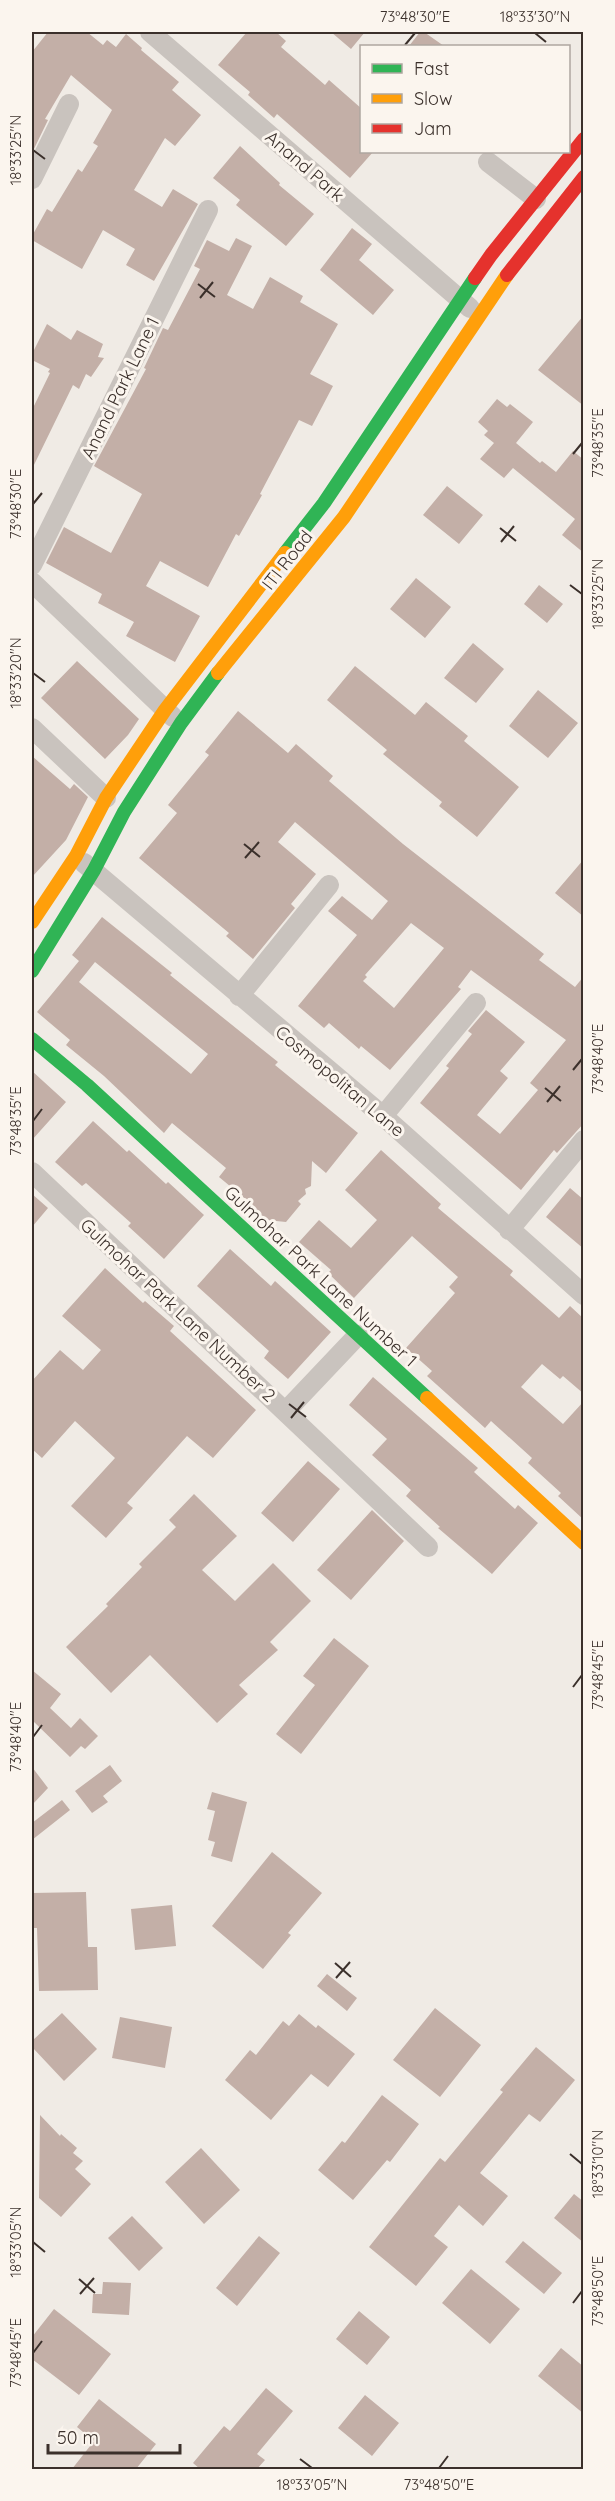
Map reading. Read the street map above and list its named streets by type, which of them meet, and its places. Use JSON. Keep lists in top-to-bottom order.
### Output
{
  "streets": {
    "main road": ["ITI Road", "Gulmohar Park Lane Number 1"],
    "street": [
      "Anand Park",
      "Anand Park Lane 1",
      "Cosmopolitan Lane",
      "Gulmohar Park Lane Number 2"
    ]
  },
  "crossings": [
    ["Anand Park", "ITI Road"],
    ["ITI Road", "Cosmopolitan Lane"]
  ],
  "legend": ["Fast", "Slow", "Jam"],
  "scale_bar": "50 m",
  "coordinates": [
    "73°48'30\"E",
    "18°33'30\"N",
    "18°33'25\"N",
    "73°48'35\"E",
    "18°33'20\"N",
    "73°48'40\"E",
    "73°48'45\"E",
    "18°33'10\"N",
    "18°33'05\"N",
    "73°48'50\"E"
  ]
}
